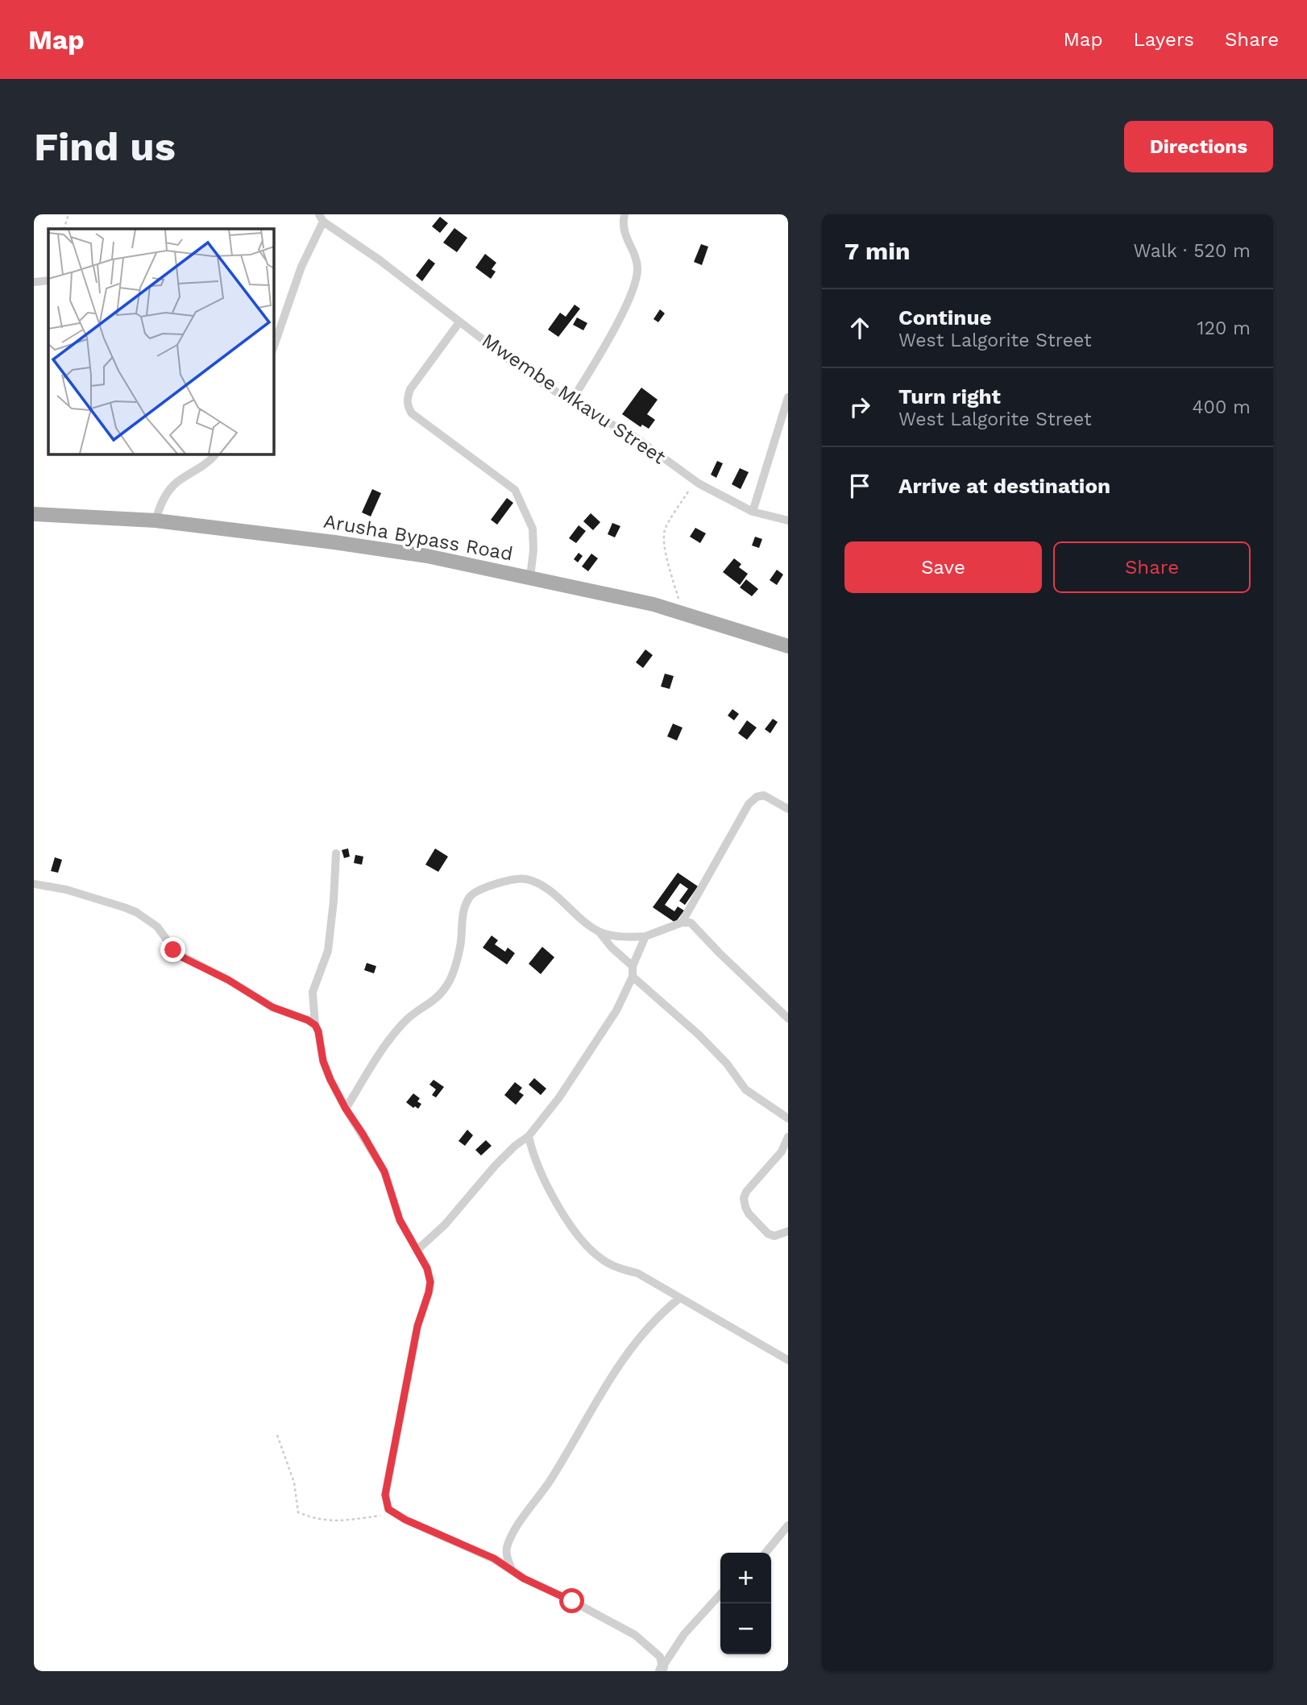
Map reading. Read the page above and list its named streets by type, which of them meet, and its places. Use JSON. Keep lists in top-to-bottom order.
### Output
{
  "streets": {
    "main road": ["Arusha Bypass Road"],
    "street": ["Mwembe Mkavu Street"]
  },
  "page": {
    "header": "Map",
    "nav": ["Map", "Layers", "Share"],
    "buttons": [
      "Directions",
      ["Save", "Share"]
    ],
    "title": "Find us",
    "heading": ["7 min", "Walk · 520 m"],
    "list": [
      ["Continue", "West Lalgorite Street", "120 m"],
      ["Turn right", "West Lalgorite Street", "400 m"],
      "Arrive at destination"
    ],
    "map_buttons": ["+", "−"]
  }
}
